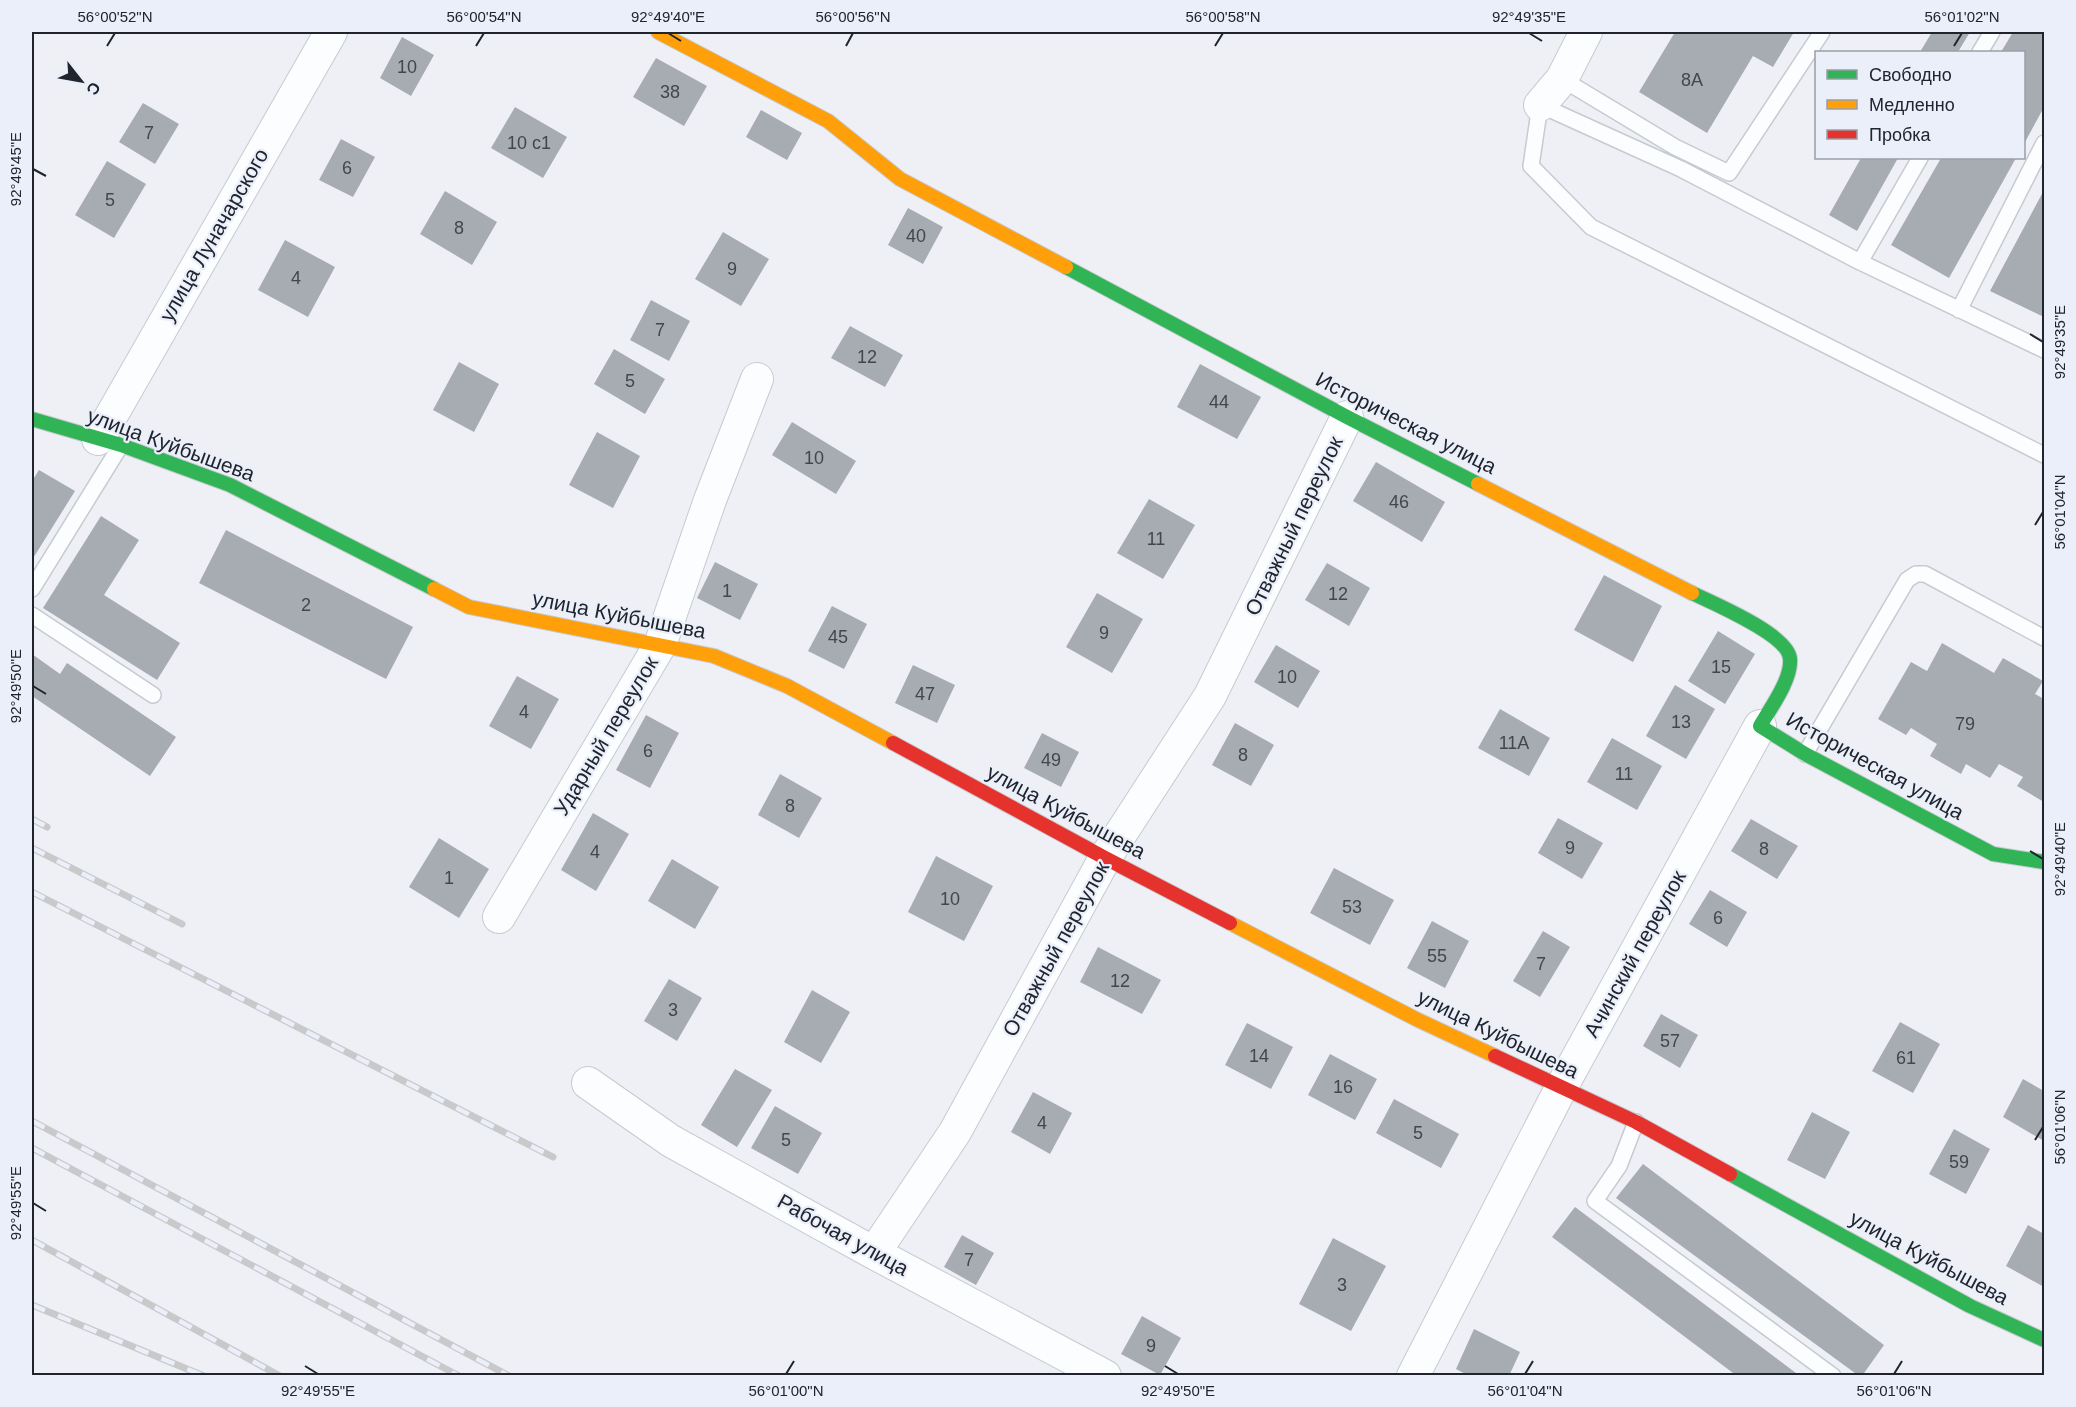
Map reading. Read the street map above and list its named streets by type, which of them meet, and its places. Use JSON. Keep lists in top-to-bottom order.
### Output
{
  "streets": {
    "street": [
      "улица Луначарского",
      "Историческая улица",
      "улица Куйбышева",
      "Отважный переулок",
      "Ударный переулок",
      "Ачинский переулок",
      "Рабочая улица"
    ]
  },
  "crossings": [
    ["улица Луначарского", "улица Куйбышева"],
    ["Историческая улица", "Отважный переулок"],
    ["Историческая улица", "Ачинский переулок"],
    ["улица Куйбышева", "Отважный переулок"],
    ["улица Куйбышева", "Ударный переулок"],
    ["улица Куйбышева", "Ачинский переулок"],
    ["Отважный переулок", "Рабочая улица"]
  ],
  "house_numbers": [
    "10",
    "8А",
    "38",
    "7",
    "10 с1",
    "6",
    "5",
    "8",
    "40",
    "9",
    "4",
    "7",
    "12",
    "5",
    "44",
    "10",
    "46",
    "11",
    "1",
    "12",
    "2",
    "9",
    "45",
    "15",
    "10",
    "47",
    "4",
    "13",
    "79",
    "11А",
    "6",
    "8",
    "49",
    "11",
    "8",
    "9",
    "8",
    "4",
    "1",
    "10",
    "53",
    "6",
    "55",
    "7",
    "12",
    "3",
    "57",
    "14",
    "61",
    "16",
    "4",
    "5",
    "5",
    "59",
    "7",
    "3",
    "9"
  ],
  "legend": ["Свободно", "Медленно", "Пробка"],
  "north": "bottom right",
  "coordinates": [
    "56°00'52\"N",
    "56°00'54\"N",
    "92°49'40\"E",
    "56°00'56\"N",
    "56°00'58\"N",
    "92°49'35\"E",
    "56°01'02\"N",
    "92°49'45\"E",
    "56°01'04\"N",
    "92°49'50\"E",
    "56°01'06\"N",
    "92°49'55\"E",
    "56°01'00\"N"
  ]
}
